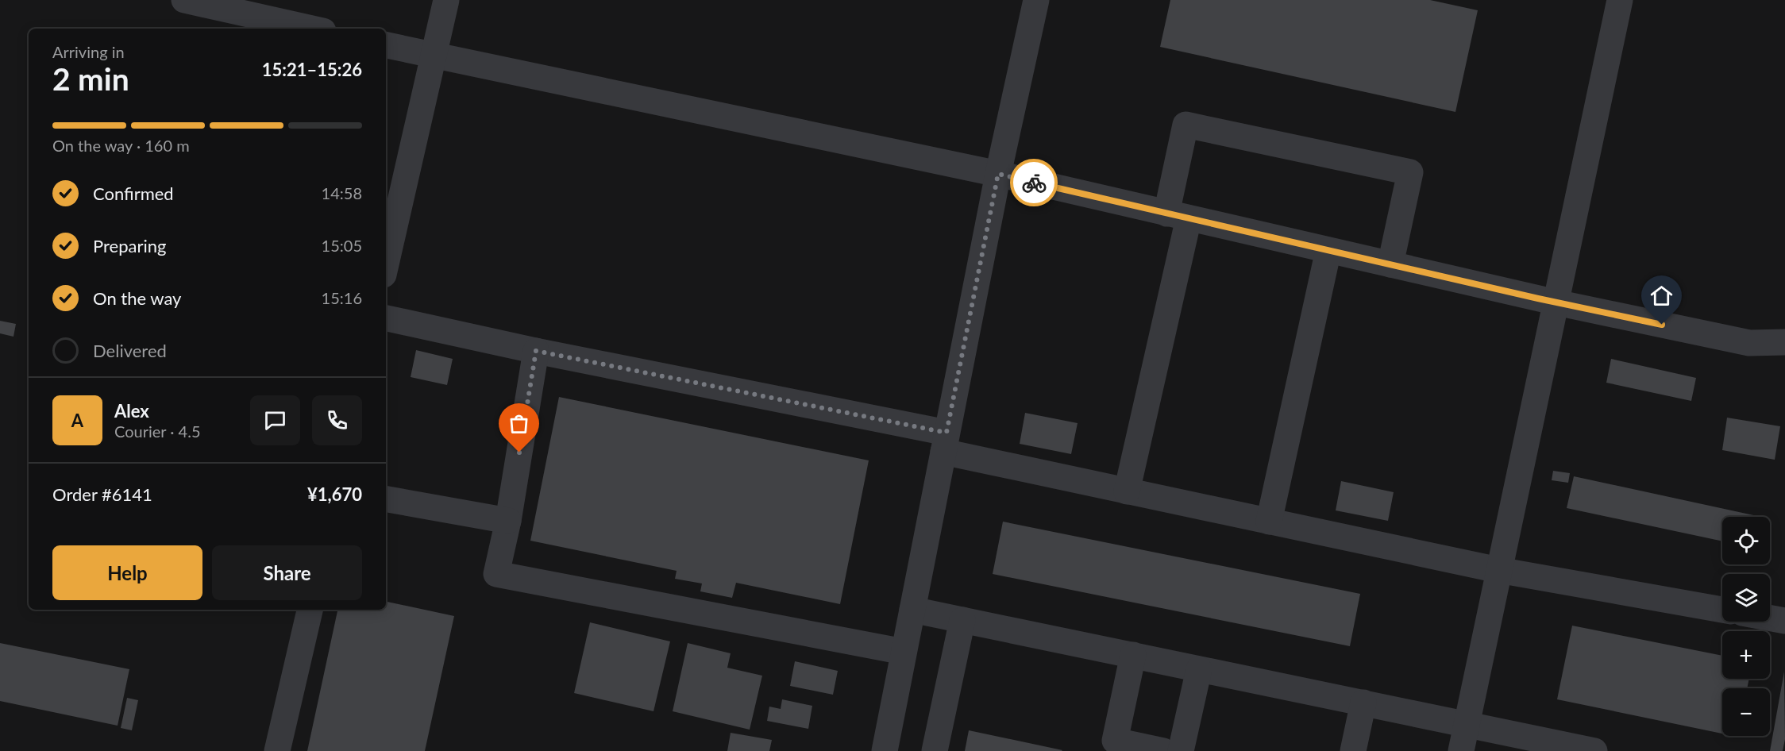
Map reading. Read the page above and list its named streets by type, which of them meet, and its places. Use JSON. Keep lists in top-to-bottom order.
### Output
{
  "page": {
    "heading": ["2 min", "Arriving in", "15:21–15:26"],
    "panel": [
      "Alex",
      "Courier · 4.5",
      "Order #6141",
      "¥1,670"
    ],
    "bar": "On the way · 160 m",
    "list": [
      ["Confirmed", "14:58"],
      ["Preparing", "15:05"],
      ["On the way", "15:16"],
      "Delivered"
    ],
    "round": "A",
    "map_buttons": ["+", "−"],
    "buttons": ["Help", "Share"]
  }
}
